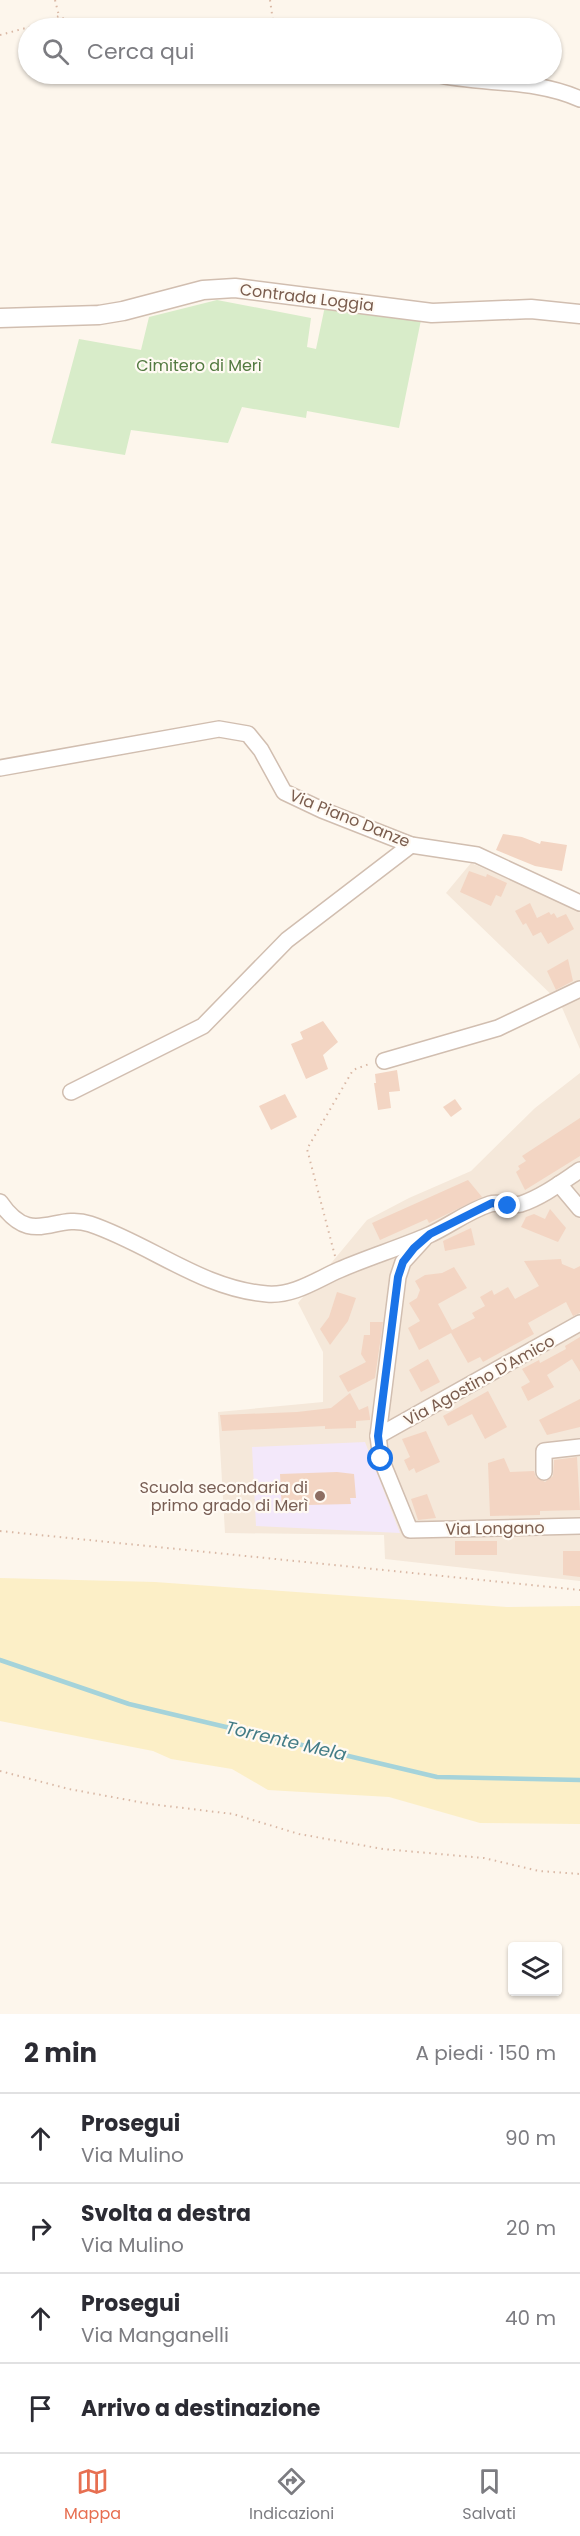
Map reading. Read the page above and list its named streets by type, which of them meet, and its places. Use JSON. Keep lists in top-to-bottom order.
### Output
{
  "streets": {
    "street": [
      "Contrada Loggia",
      "Via Piano Danze",
      "Via Agostino D'Amico",
      "Via Longano"
    ]
  },
  "crossings": [
    ["Via Agostino D'Amico", "Via Longano"]
  ],
  "water": ["Torrente Mela"],
  "parks": ["Cimitero di Merì"],
  "places": ["Scuola secondaria di primo grado di Merì"],
  "page": {
    "search": "Cerca qui",
    "heading": ["2 min", "A piedi · 150 m"],
    "list": [
      ["Prosegui", "Via Mulino", "90 m"],
      ["Svolta a destra", "Via Mulino", "20 m"],
      ["Prosegui", "Via Manganelli", "40 m"],
      "Arrivo a destinazione"
    ],
    "nav": ["Mappa", "Indicazioni", "Salvati"]
  }
}
